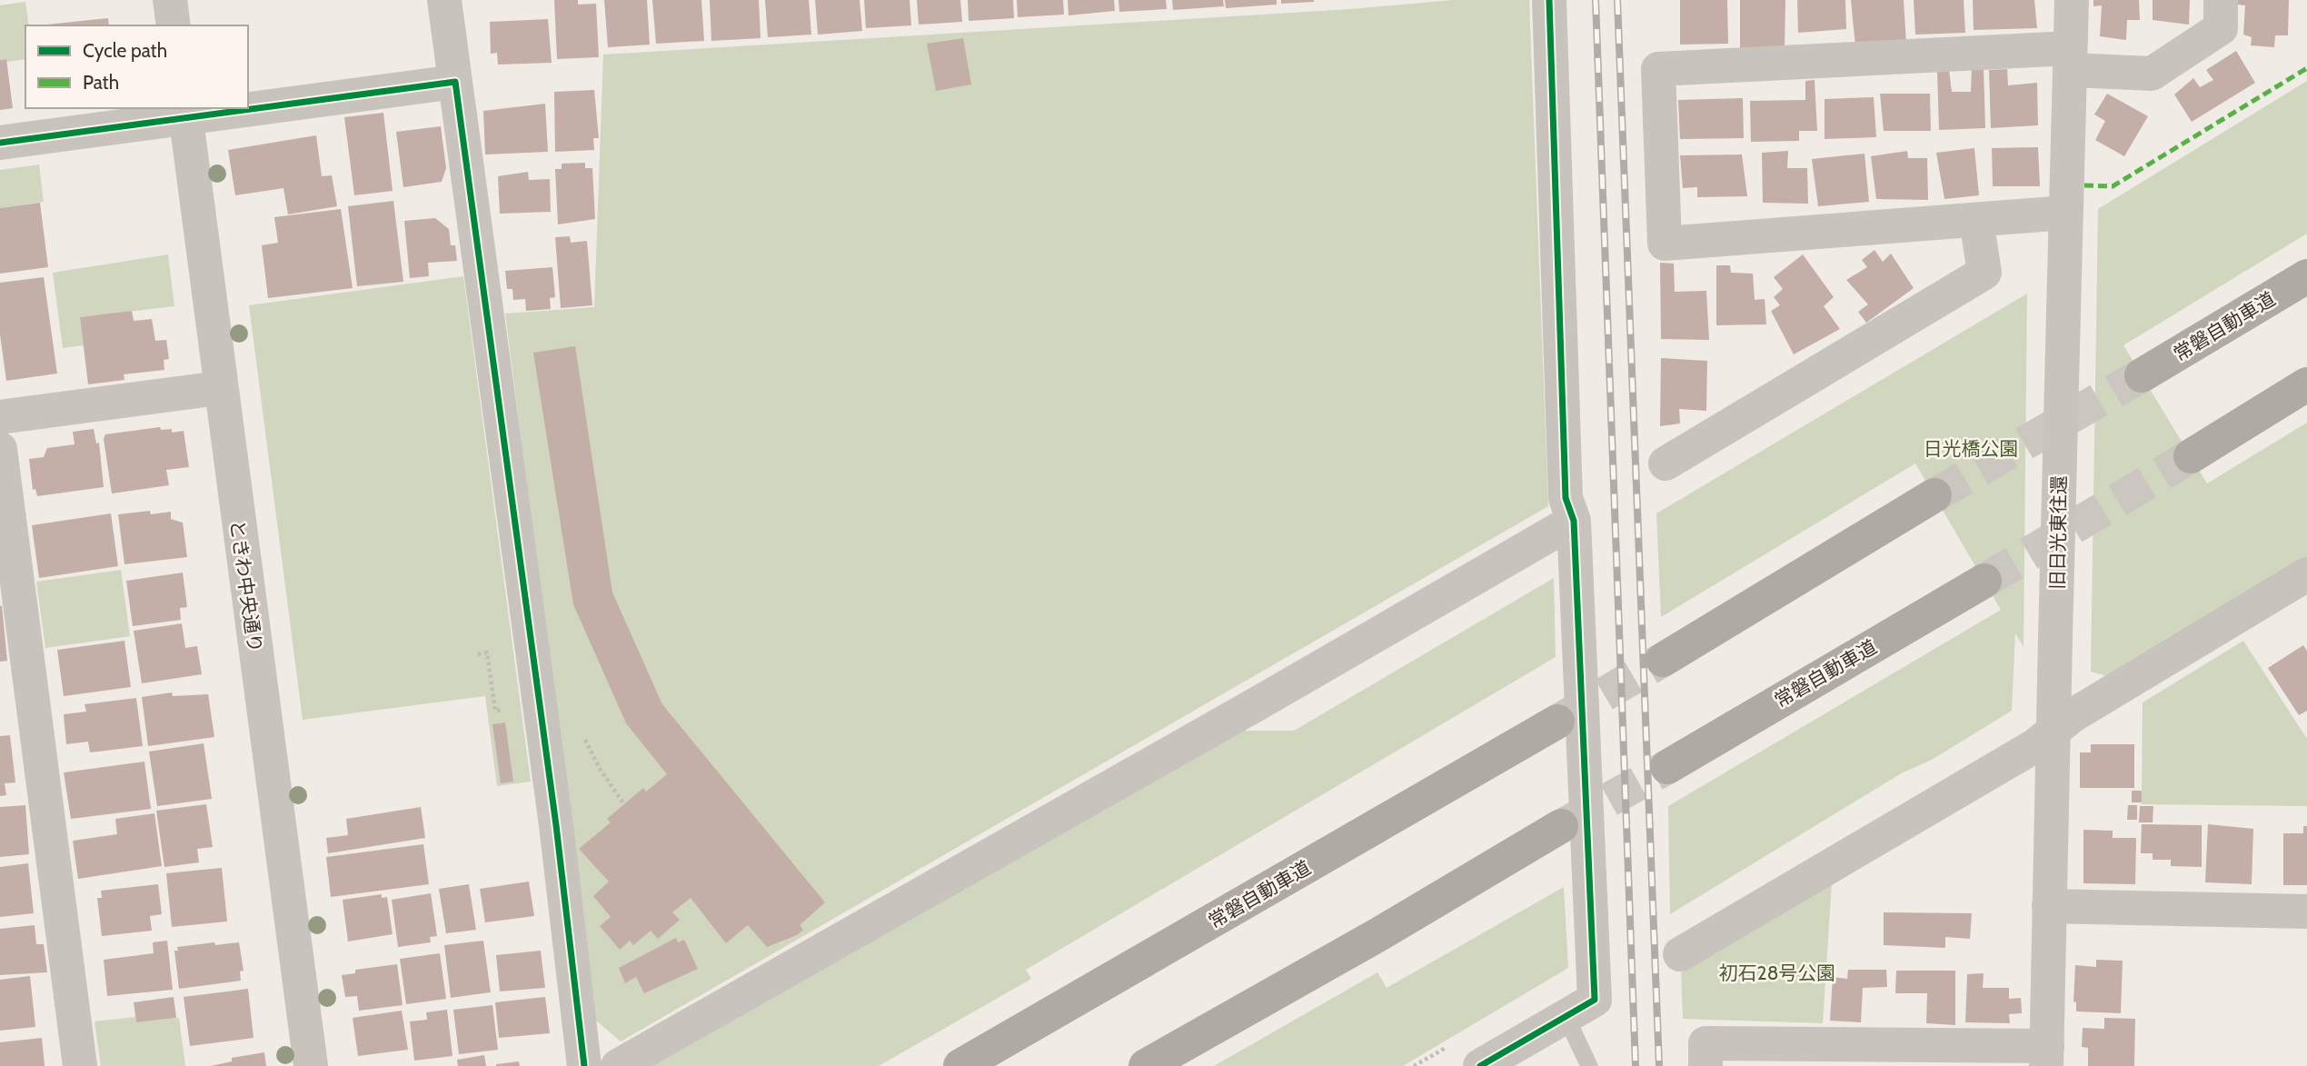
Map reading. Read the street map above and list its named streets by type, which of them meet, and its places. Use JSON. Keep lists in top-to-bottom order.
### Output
{
  "streets": {
    "highway": ["常磐自動車道"],
    "street": ["旧日光東往還", "ときわ中央通り"]
  },
  "parks": ["日光橋公園", "初石28号公園"],
  "legend": ["Cycle path", "Path"]
}
